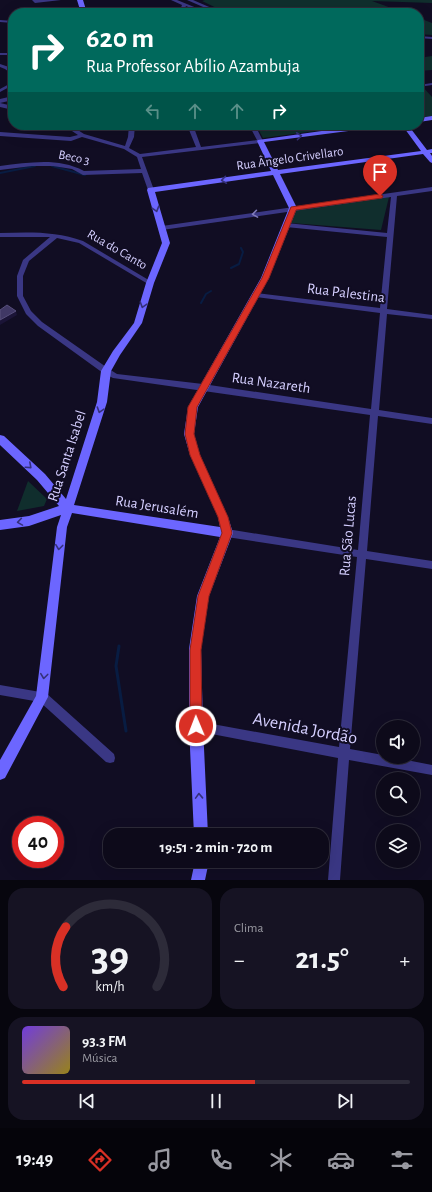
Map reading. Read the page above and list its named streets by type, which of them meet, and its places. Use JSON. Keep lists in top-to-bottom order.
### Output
{
  "streets": {
    "street": [
      "Beco 3",
      "Rua Ângelo Crivellaro",
      "Rua do Canto",
      "Rua Palestina",
      "Rua Nazareth",
      "Rua Santa Isabel",
      "Rua Jerusalém",
      "Rua São Lucas",
      "Avenida Jordão"
    ]
  },
  "crossings": [
    ["Beco 3", "Rua Santa Isabel"],
    ["Rua Ângelo Crivellaro", "Rua Santa Isabel"],
    ["Rua do Canto", "Rua Nazareth"],
    ["Rua do Canto", "Rua Santa Isabel"],
    ["Rua Palestina", "Rua São Lucas"],
    ["Rua Nazareth", "Rua Santa Isabel"],
    ["Rua Nazareth", "Rua São Lucas"],
    ["Rua Santa Isabel", "Rua Jerusalém"],
    ["Rua Jerusalém", "Rua São Lucas"],
    ["Rua São Lucas", "Avenida Jordão"]
  ],
  "one_way": ["Rua Santa Isabel"],
  "page": {
    "turn": ["620 m", "Rua Professor Abílio Azambuja"],
    "limit": "40",
    "trip": "19:51 · 2 min · 720 m",
    "tile": "Clima",
    "heat": ["−", "21.5°", "+"],
    "song": ["93.3 FM", "Música"],
    "tabs": "19:49",
    "gauge": ["39", "km/h"]
  }
}
